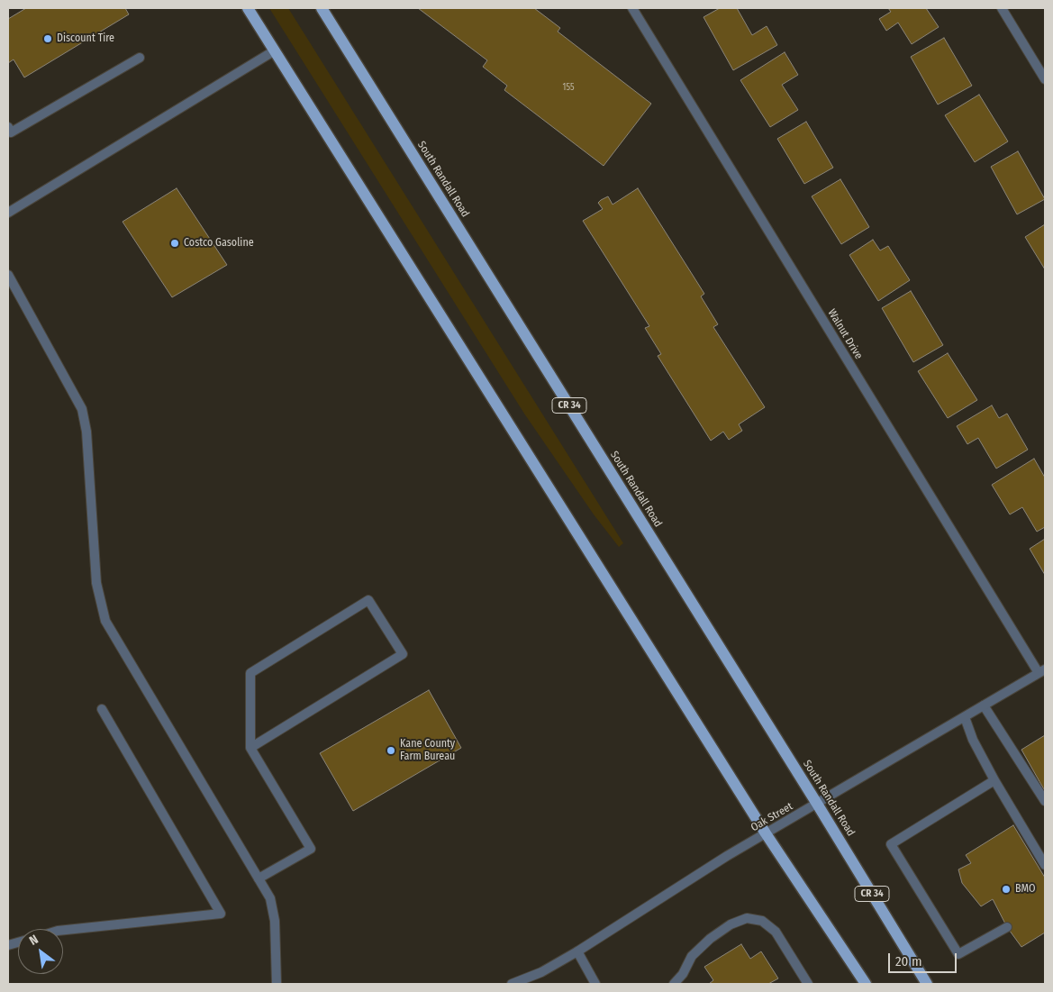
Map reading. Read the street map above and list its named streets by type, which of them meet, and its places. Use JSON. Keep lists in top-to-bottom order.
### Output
{
  "streets": {
    "main road": ["South Randall Road", "CR 34"],
    "street": ["Walnut Drive", "Oak Street"]
  },
  "crossings": [
    ["South Randall Road", "Oak Street"],
    ["Walnut Drive", "Oak Street"]
  ],
  "places": [
    "Discount Tire",
    "Costco Gasoline",
    "Kane County Farm Bureau",
    "BMO"
  ],
  "house_numbers": ["155"],
  "scale_bar": "20 m",
  "north": "top left"
}
